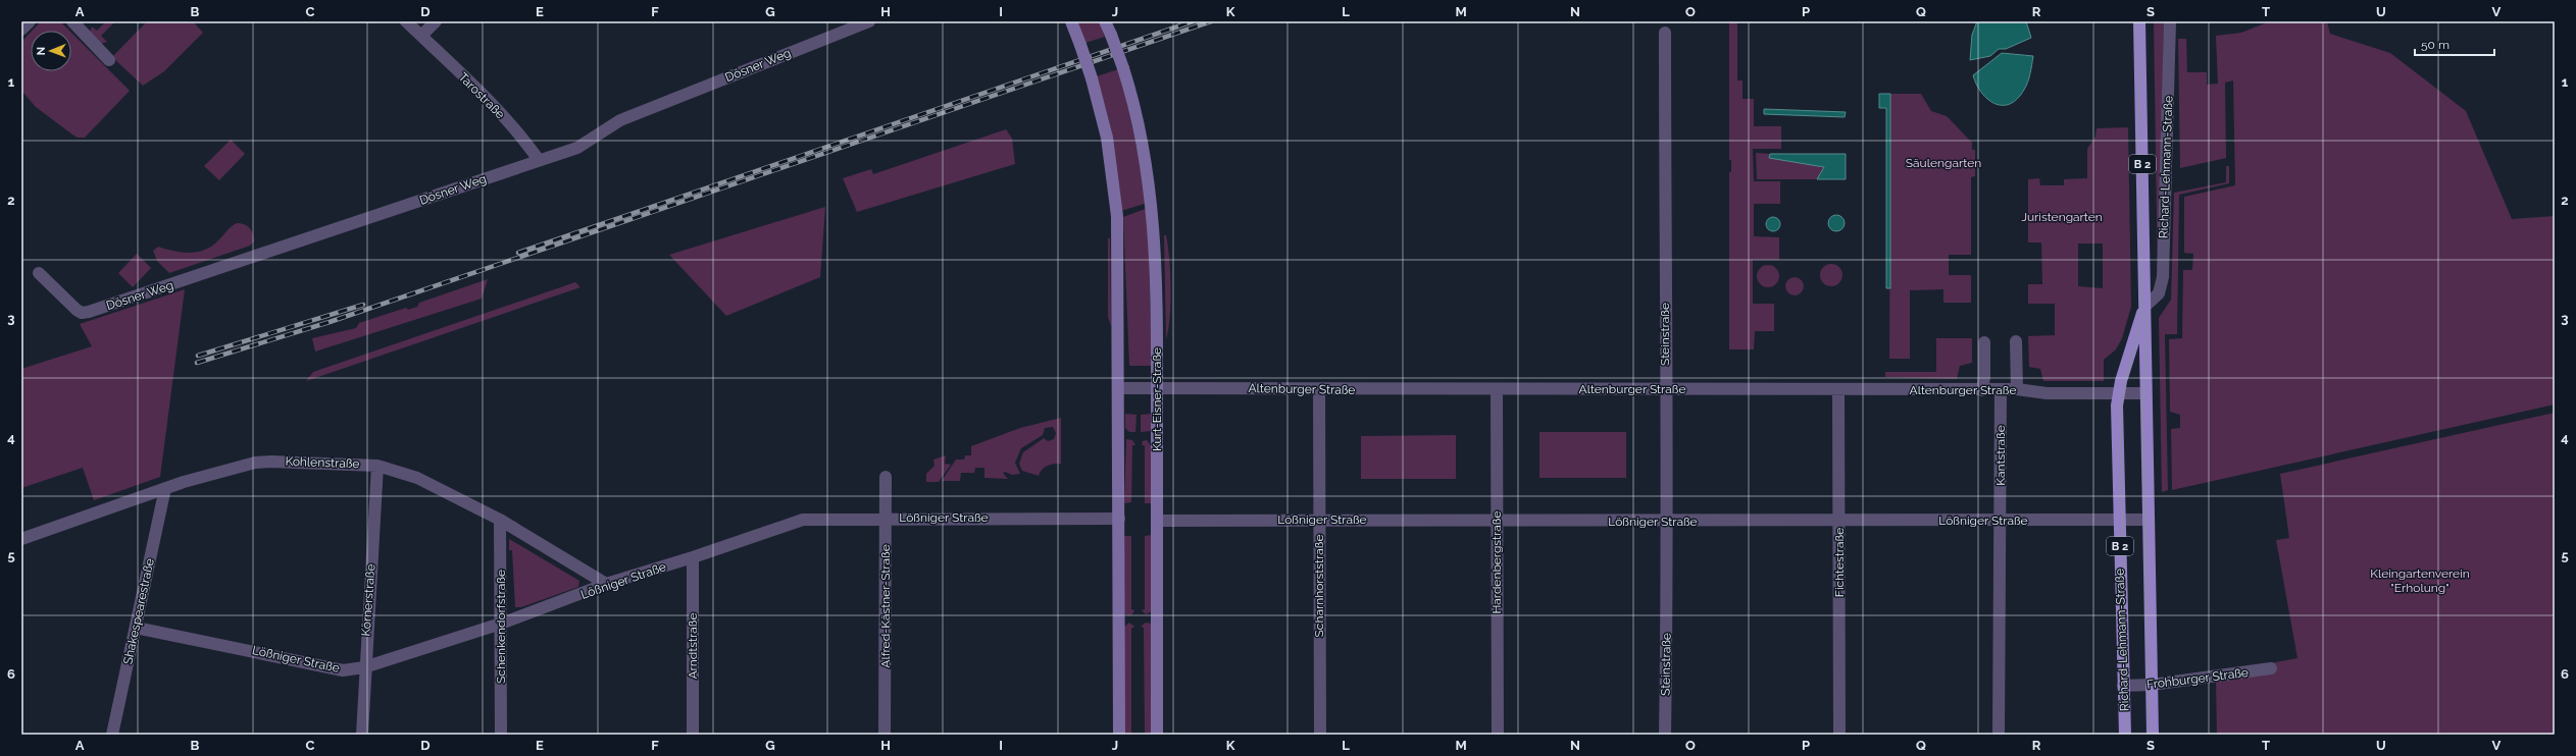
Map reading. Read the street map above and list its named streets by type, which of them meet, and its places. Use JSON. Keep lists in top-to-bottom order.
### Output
{
  "streets": {
    "main road": ["B 2", "Richard-Lehmann-Straße", "Kurt-Eisner-Straße"],
    "street": [
      "Dösner Weg",
      "Tarostraße",
      "Steinstraße",
      "Altenburger Straße",
      "Kantstraße",
      "Kohlenstraße",
      "Lößniger Straße",
      "Hardenbergstraße",
      "Fichtestraße",
      "Scharnhorststraße",
      "Körnerstraße",
      "Alfred-Kästner-Straße",
      "Shakespearestraße",
      "Schenkendorfstraße",
      "Arndtstraße",
      "Frohburger Straße"
    ]
  },
  "crossings": [
    ["Dösner Weg", "Tarostraße"],
    ["Richard-Lehmann-Straße", "Altenburger Straße"],
    ["Richard-Lehmann-Straße", "Lößniger Straße"],
    ["Richard-Lehmann-Straße", "Frohburger Straße"],
    ["Steinstraße", "Altenburger Straße"],
    ["Steinstraße", "Lößniger Straße"],
    ["Altenburger Straße", "Kurt-Eisner-Straße"],
    ["Altenburger Straße", "Kantstraße"],
    ["Altenburger Straße", "Hardenbergstraße"],
    ["Altenburger Straße", "Fichtestraße"],
    ["Altenburger Straße", "Scharnhorststraße"],
    ["Kurt-Eisner-Straße", "Lößniger Straße"],
    ["Kantstraße", "Lößniger Straße"],
    ["Kohlenstraße", "Lößniger Straße"],
    ["Kohlenstraße", "Körnerstraße"],
    ["Kohlenstraße", "Shakespearestraße"],
    ["Kohlenstraße", "Schenkendorfstraße"],
    ["Lößniger Straße", "Hardenbergstraße"],
    ["Lößniger Straße", "Fichtestraße"],
    ["Lößniger Straße", "Scharnhorststraße"],
    ["Lößniger Straße", "Körnerstraße"],
    ["Lößniger Straße", "Alfred-Kästner-Straße"],
    ["Lößniger Straße", "Shakespearestraße"],
    ["Lößniger Straße", "Schenkendorfstraße"],
    ["Lößniger Straße", "Arndtstraße"]
  ],
  "parks": ["Säulengarten", "Juristengarten", "Kleingartenverein \"Erholung\""],
  "scale_bar": "50 m",
  "north": "left",
  "grid": {
    "columns": [
      "A",
      "B",
      "C",
      "D",
      "E",
      "F",
      "G",
      "H",
      "I",
      "J",
      "K",
      "L",
      "M",
      "N",
      "O",
      "P",
      "Q",
      "R",
      "S",
      "T",
      "U",
      "V"
    ],
    "rows": [
      "1",
      "2",
      "3",
      "4",
      "5",
      "6"
    ]
  }
}
